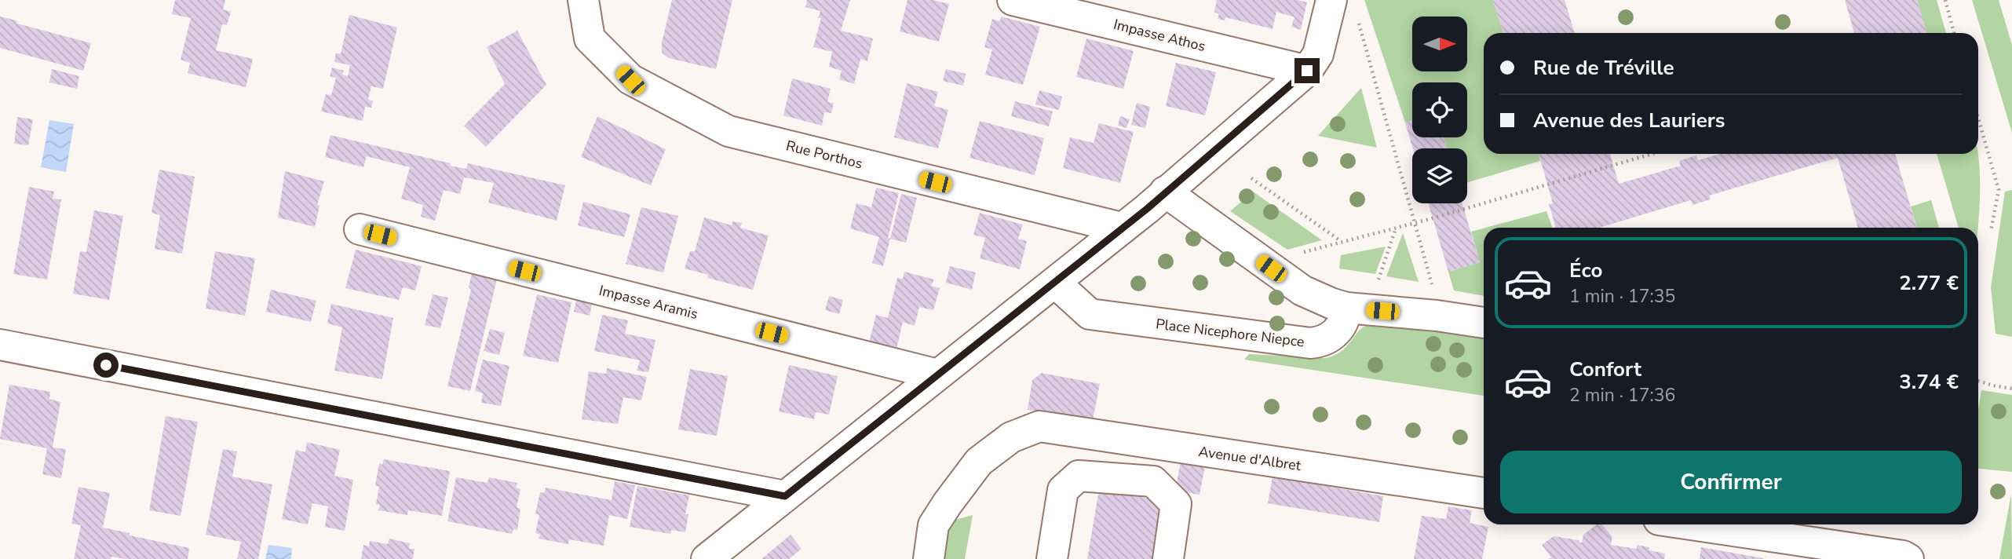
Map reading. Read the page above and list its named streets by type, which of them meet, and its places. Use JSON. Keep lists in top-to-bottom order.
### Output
{
  "streets": {
    "street": [
      "Impasse Athos",
      "Rue Porthos",
      "Impasse Aramis",
      "Place Nicephore Niepce",
      "Avenue d'Albret"
    ]
  },
  "north": "right",
  "page": {
    "banner": ["Rue de Tréville", "Avenue des Lauriers"],
    "list": [
      {
        "name": "Éco",
        "note": "1 min · 17:35",
        "value": "2.77 €"
      },
      {
        "name": "Confort",
        "note": "2 min · 17:36",
        "value": "3.74 €"
      }
    ],
    "buttons": "Confirmer"
  }
}
